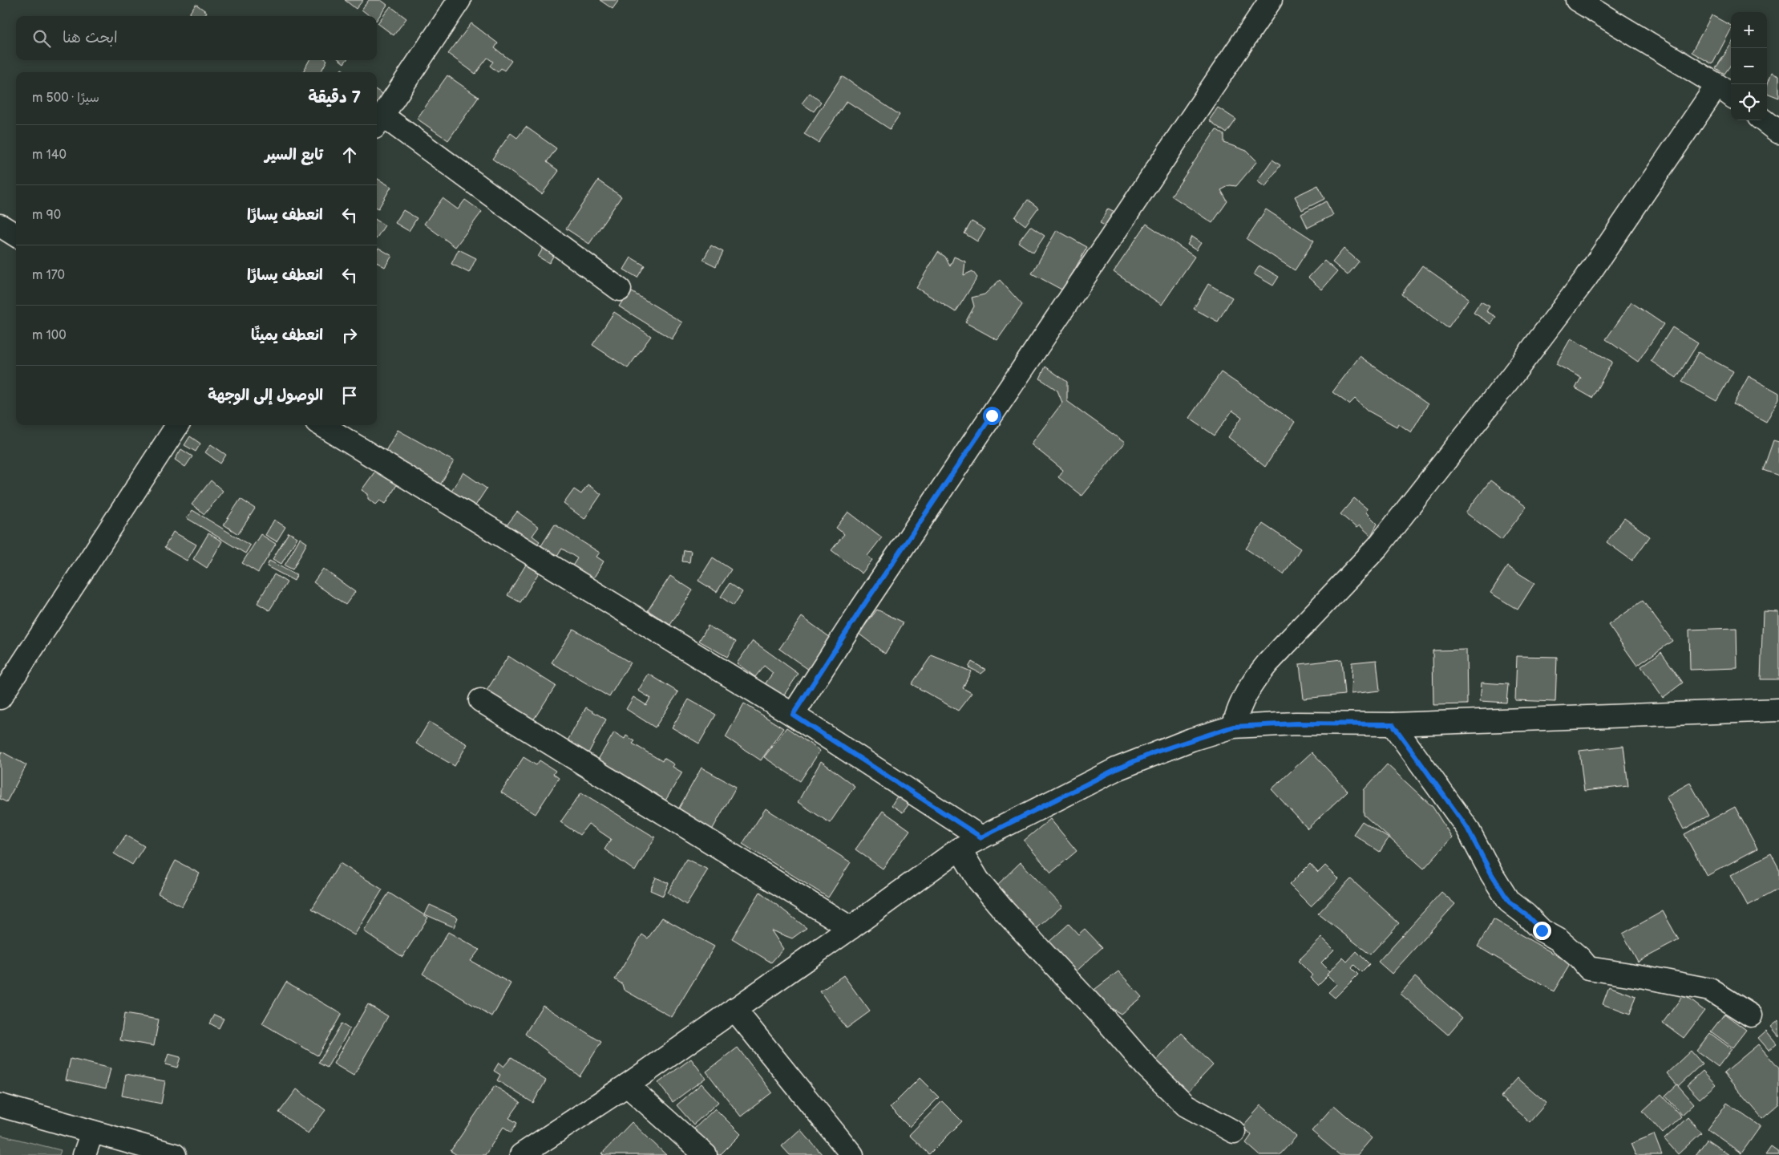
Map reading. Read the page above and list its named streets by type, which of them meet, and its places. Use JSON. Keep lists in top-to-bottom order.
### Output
{
  "page": {
    "map_buttons": ["+", "−"],
    "search": "ابحث هنا",
    "heading": ["7 دقيقة", "سيرًا · 500 m"],
    "list": [
      ["تابع السير", "140 m"],
      ["انعطف يسارًا", "90 m"],
      ["انعطف يسارًا", "170 m"],
      ["انعطف يمينًا", "100 m"],
      "الوصول إلى الوجهة"
    ]
  }
}
